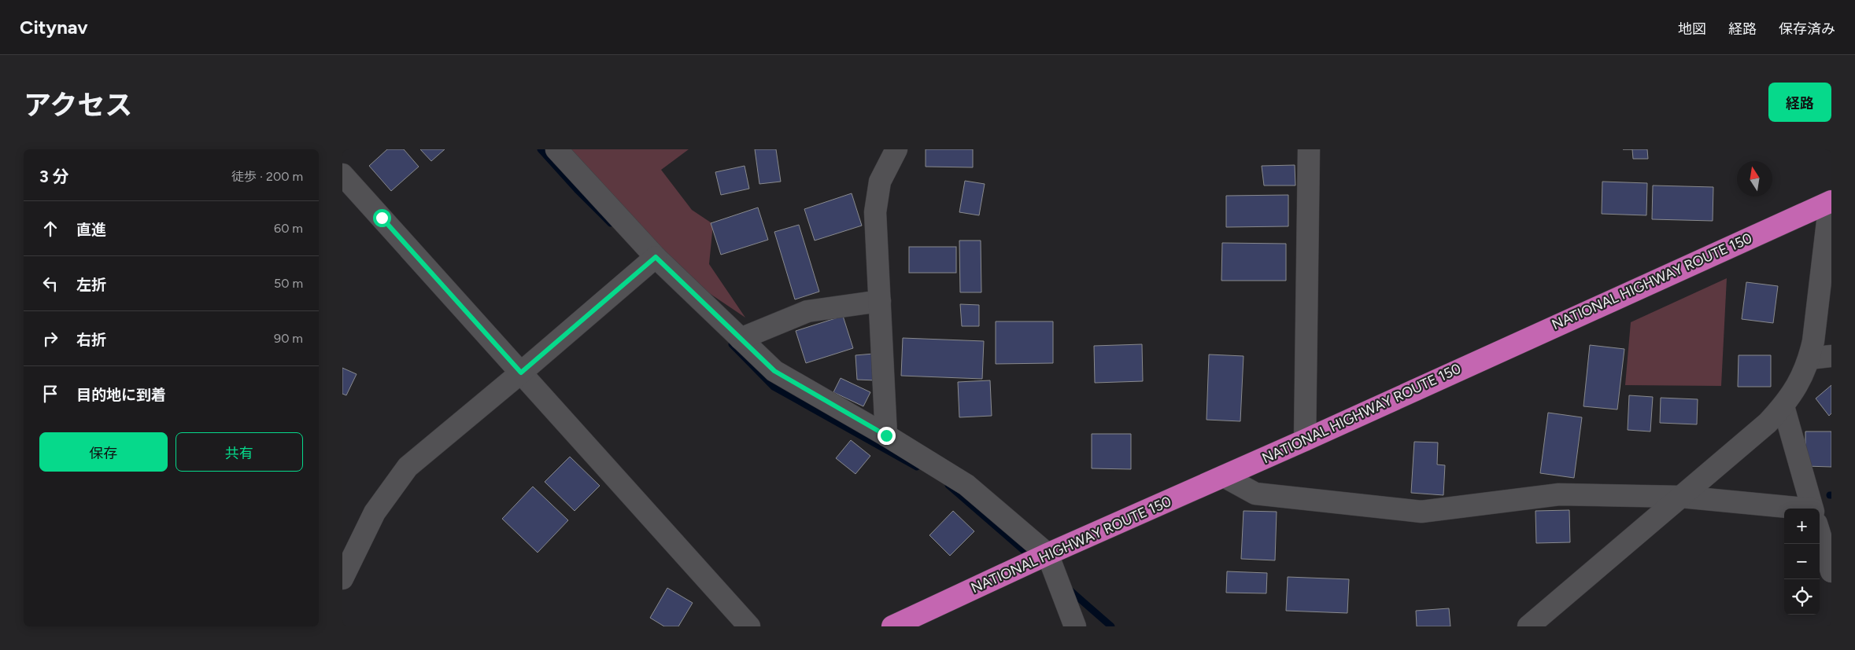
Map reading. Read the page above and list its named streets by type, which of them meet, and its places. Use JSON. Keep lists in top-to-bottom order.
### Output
{
  "streets": {
    "highway": ["NATIONAL HIGHWAY ROUTE 150"]
  },
  "north": "top",
  "page": {
    "header": "Citynav",
    "nav": ["地図", "経路", "保存済み"],
    "title": "アクセス",
    "buttons": [
      "経路",
      ["保存", "共有"]
    ],
    "heading": ["3 分", "徒歩 · 200 m"],
    "list": [
      ["直進", "60 m"],
      ["左折", "50 m"],
      ["右折", "90 m"],
      "目的地に到着"
    ],
    "map_buttons": ["+", "−"]
  }
}
